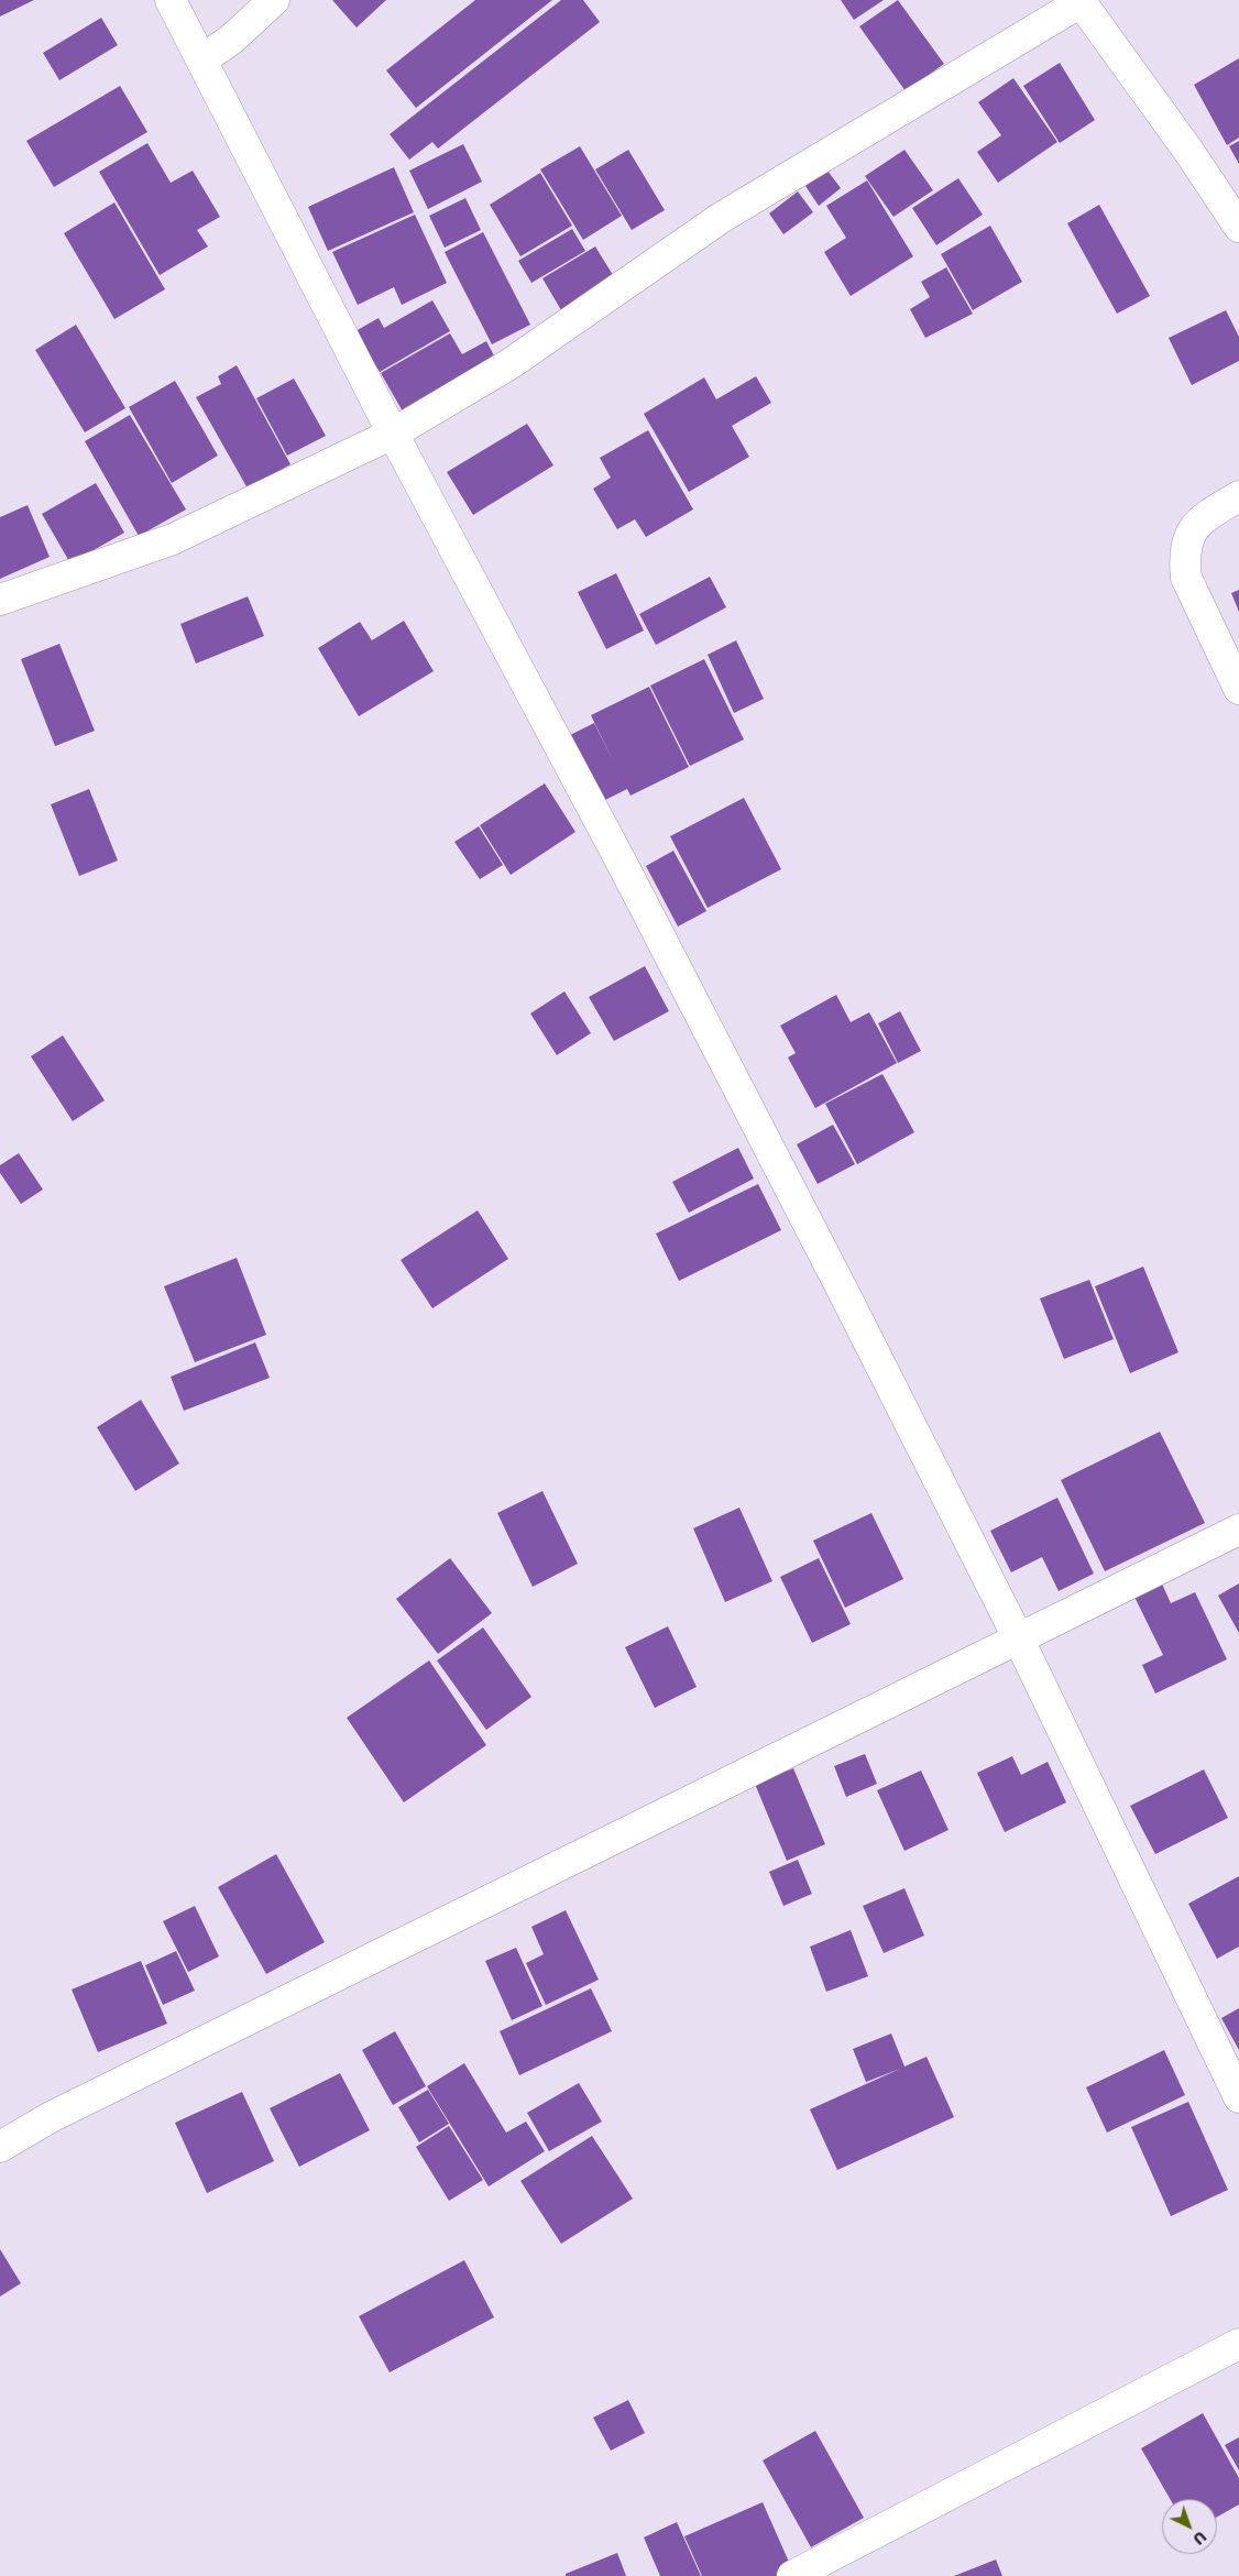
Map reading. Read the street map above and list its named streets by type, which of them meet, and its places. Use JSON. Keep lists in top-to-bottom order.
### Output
{
  "north": "bottom right"
}
